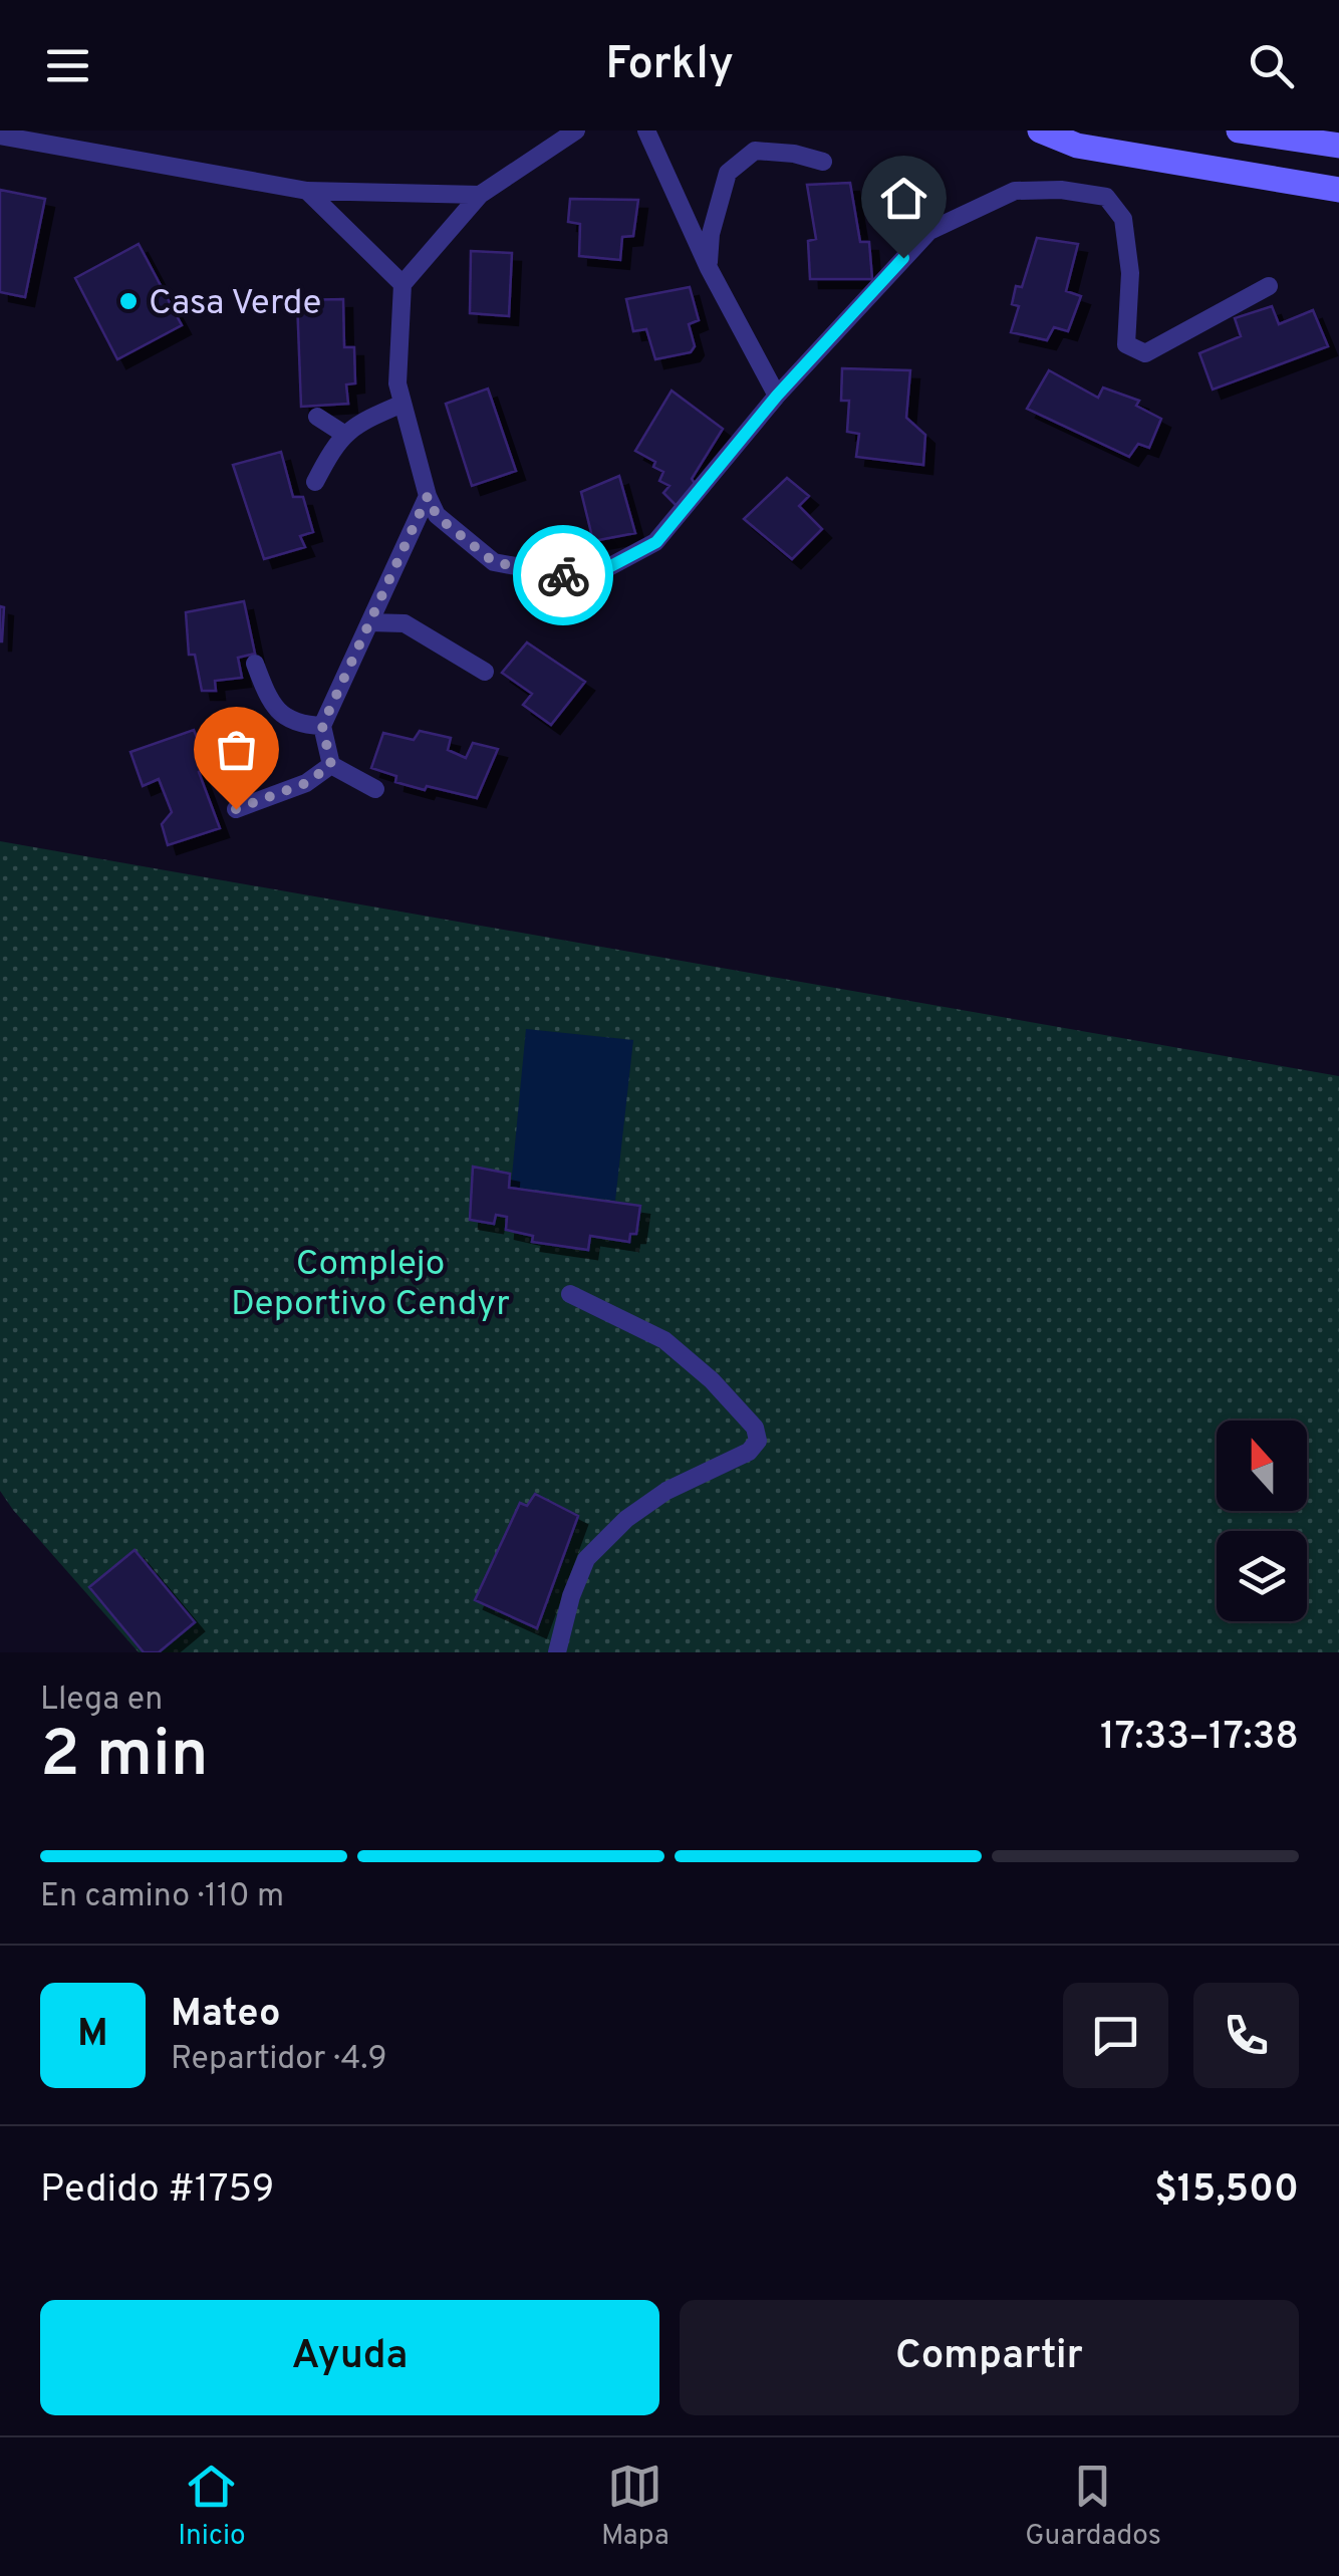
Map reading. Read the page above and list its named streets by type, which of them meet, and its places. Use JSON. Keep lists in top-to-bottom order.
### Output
{
  "parks": ["Complejo Deportivo Cendyr"],
  "places": ["Casa Verde"],
  "north": "top",
  "page": {
    "header": "Forkly",
    "heading": ["2 min", "Llega en", "17:33–17:38"],
    "panel": [
      "Mateo",
      "Repartidor · 4.9",
      "Pedido #1759",
      "$15,500"
    ],
    "bar": "En camino · 110 m",
    "round": "M",
    "buttons": ["Ayuda", "Compartir"],
    "tabs": ["Inicio", "Mapa", "Guardados"]
  }
}
